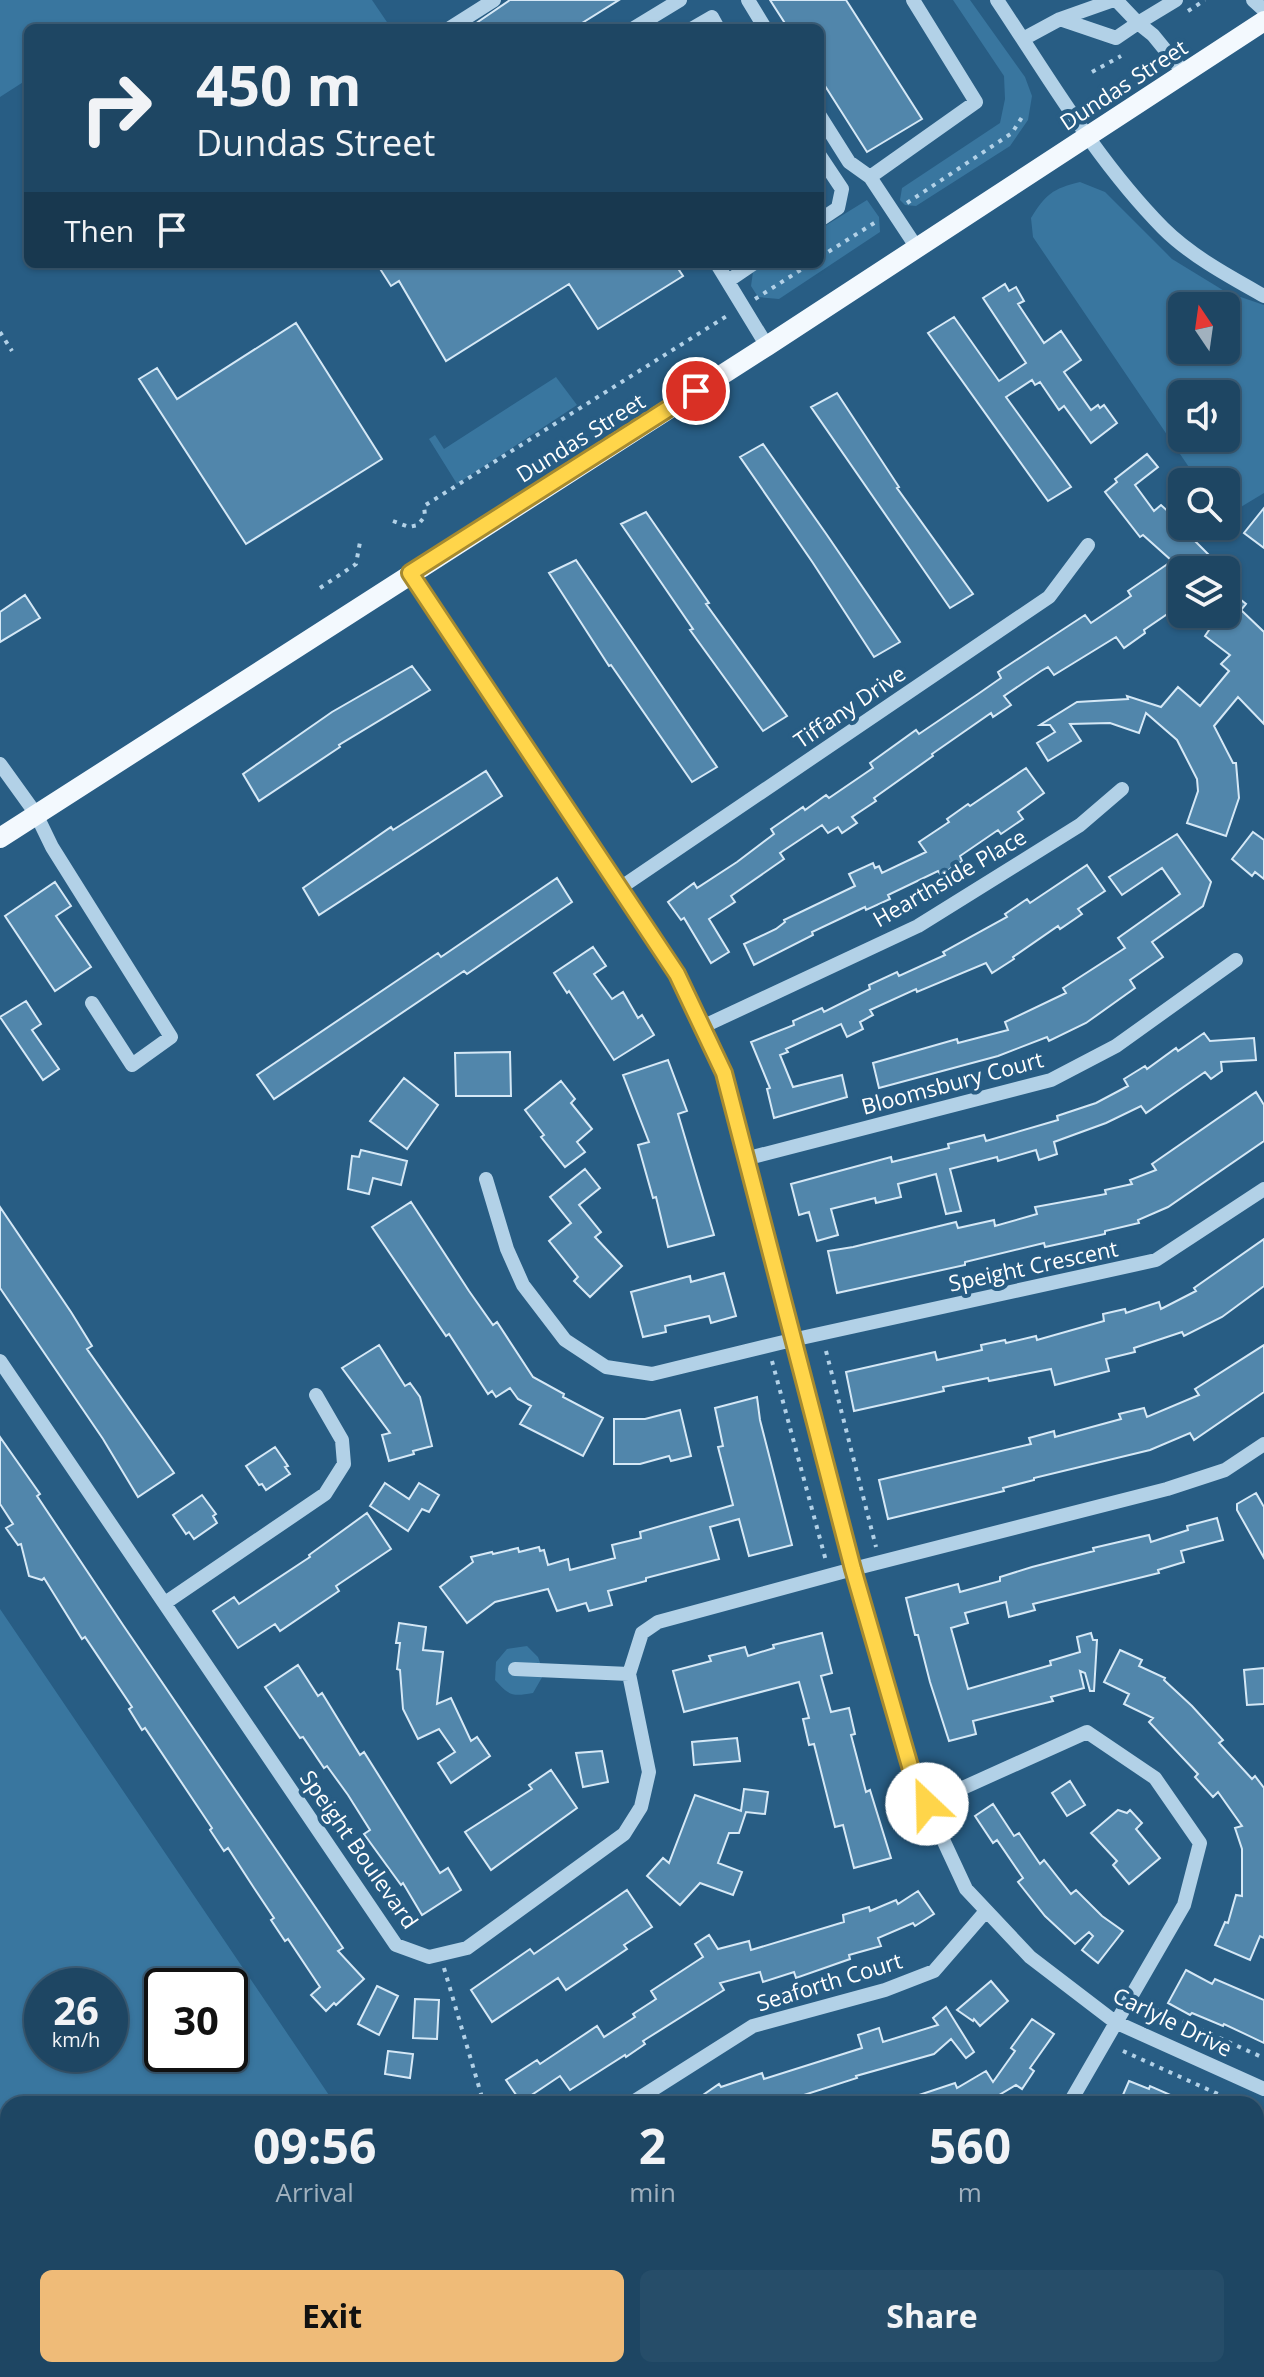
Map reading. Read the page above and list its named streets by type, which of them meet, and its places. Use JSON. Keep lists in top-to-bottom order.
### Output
{
  "streets": {
    "main road": ["Dundas Street"],
    "street": [
      "Tiffany Drive",
      "Hearthside Place",
      "Bloomsbury Court",
      "Speight Crescent",
      "Speight Boulevard",
      "Seaforth Court",
      "Carlyle Drive"
    ]
  },
  "crossings": [
    ["Dundas Street", "Carlyle Drive"],
    ["Tiffany Drive", "Carlyle Drive"],
    ["Hearthside Place", "Carlyle Drive"],
    ["Bloomsbury Court", "Carlyle Drive"],
    ["Speight Crescent", "Carlyle Drive"],
    ["Speight Boulevard", "Carlyle Drive"],
    ["Seaforth Court", "Carlyle Drive"]
  ],
  "north": "top",
  "page": {
    "turn": ["450 m", "Dundas Street"],
    "then": "Then",
    "speed": "26 km/h",
    "limit": "30",
    "eta": [
      "09:56",
      "Arrival",
      "2",
      "min",
      "560",
      "m"
    ],
    "buttons": ["Exit", "Share"]
  }
}
